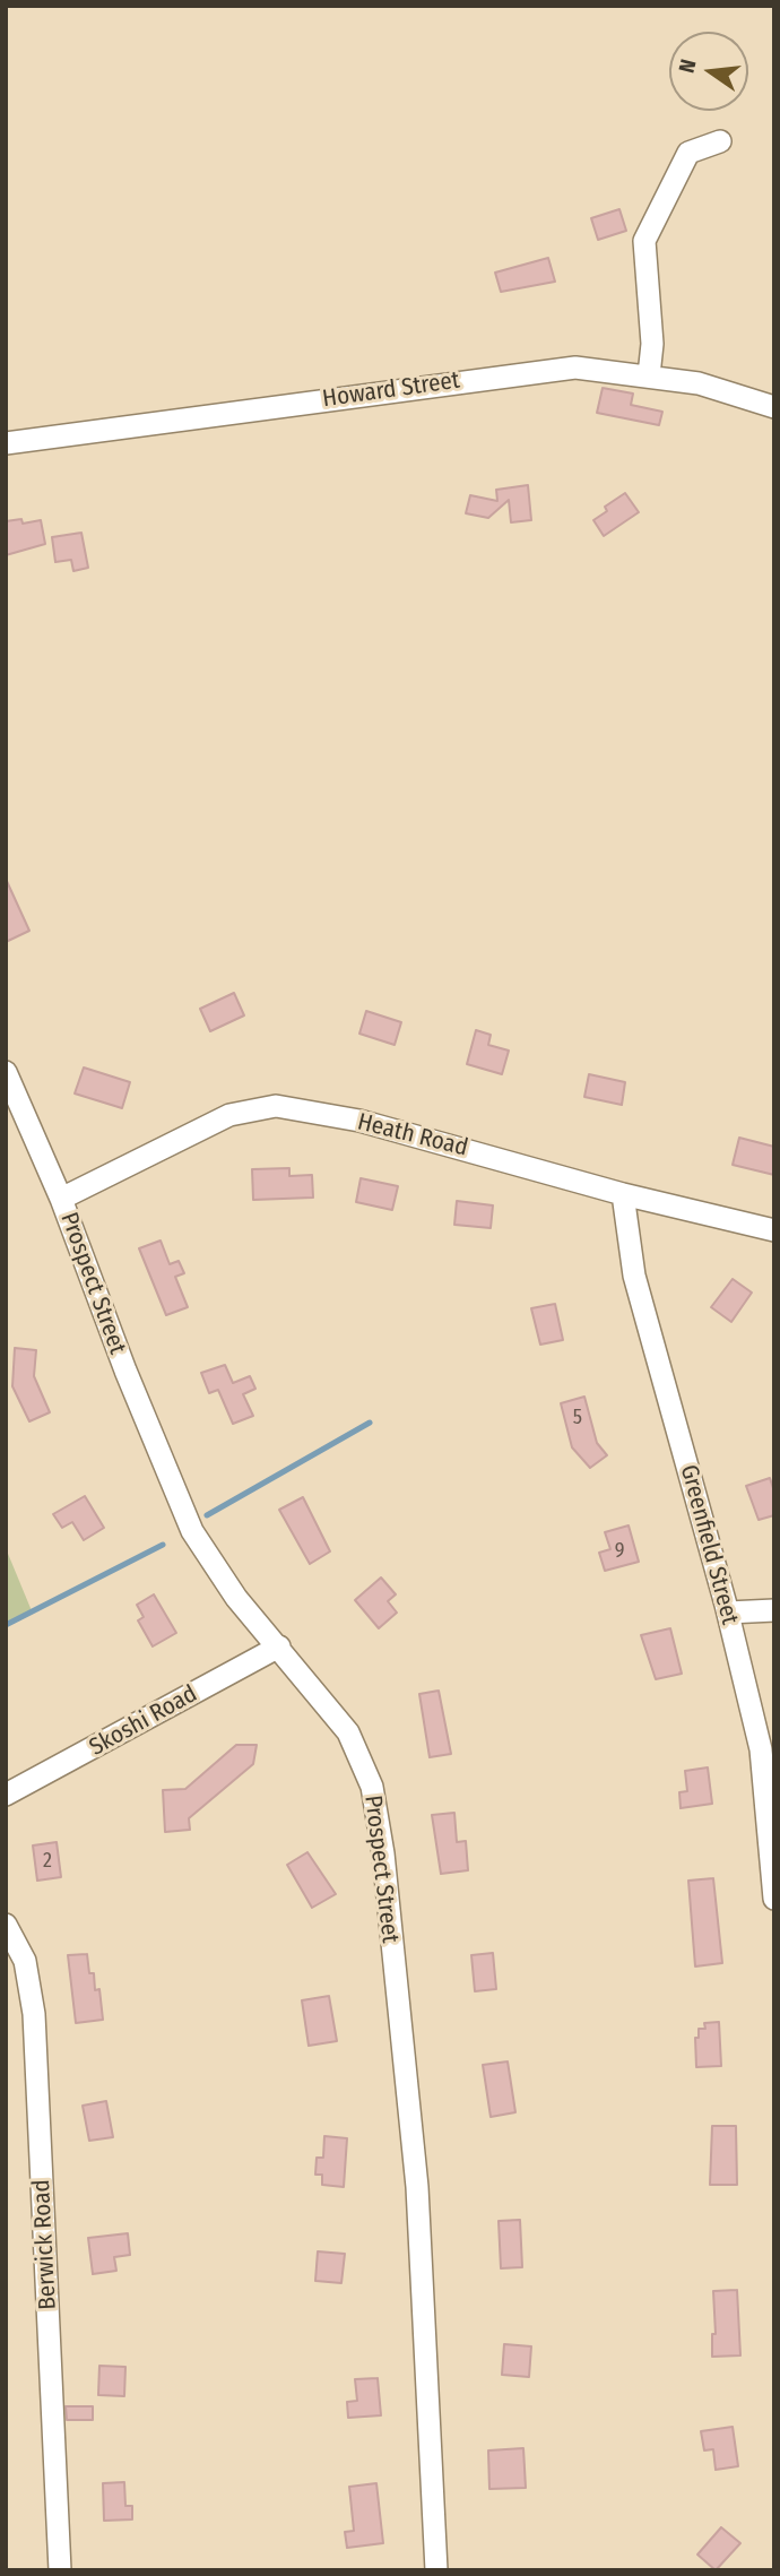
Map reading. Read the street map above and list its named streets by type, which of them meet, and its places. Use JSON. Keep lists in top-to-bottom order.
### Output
{
  "streets": {
    "street": [
      "Howard Street",
      "Heath Road",
      "Prospect Street",
      "Greenfield Street",
      "Skoshi Road",
      "Berwick Road"
    ]
  },
  "crossings": [
    ["Heath Road", "Prospect Street"],
    ["Heath Road", "Greenfield Street"],
    ["Prospect Street", "Skoshi Road"]
  ],
  "house_numbers": ["5", "9", "2"],
  "north": "left"
}
